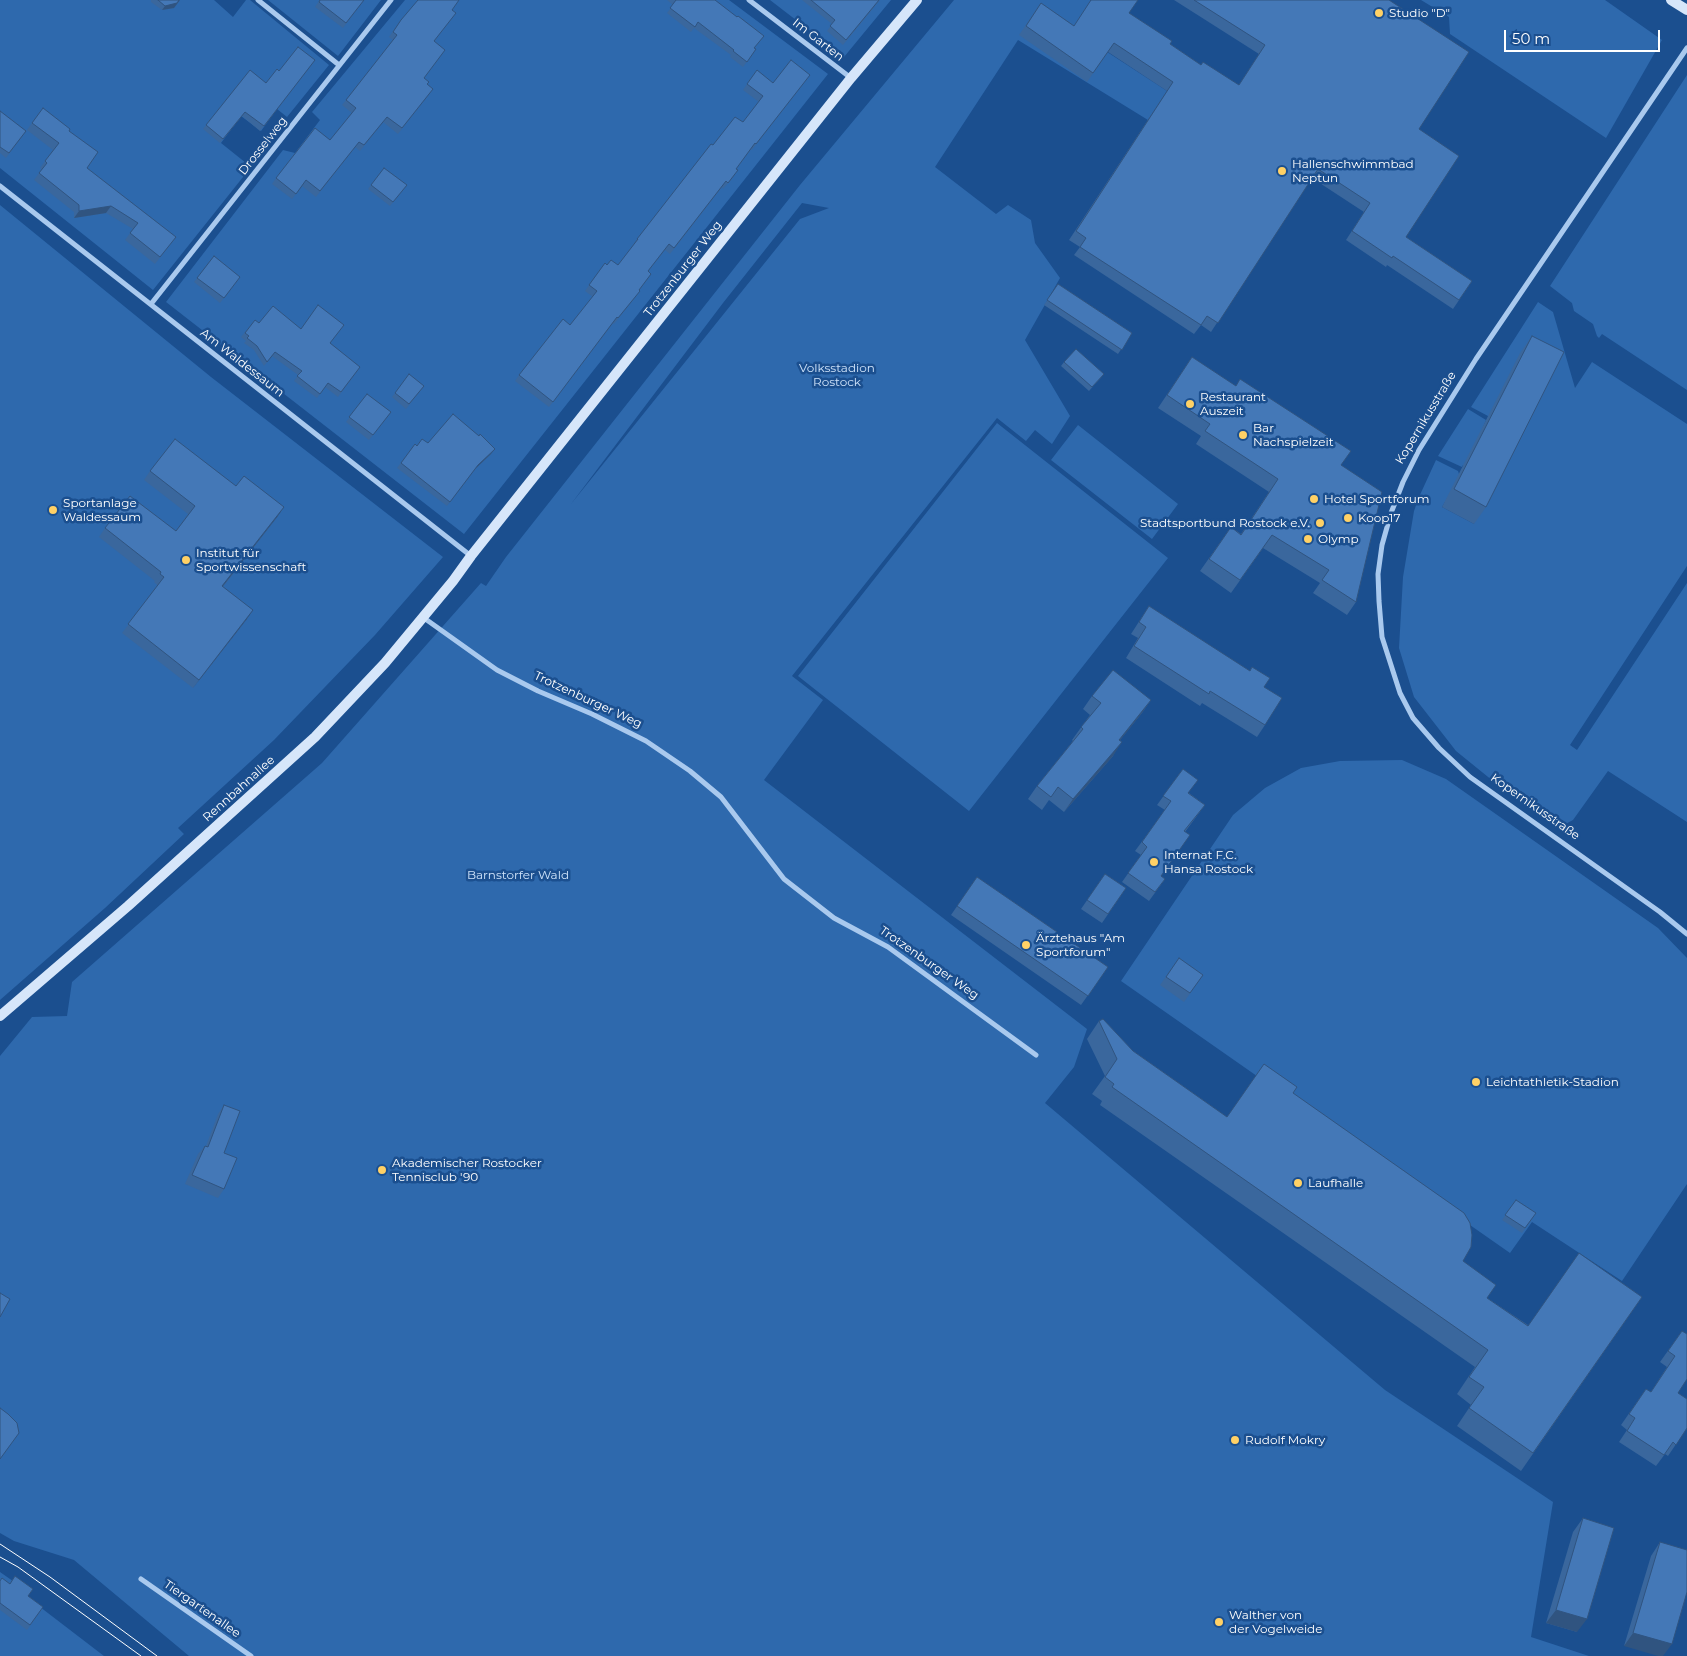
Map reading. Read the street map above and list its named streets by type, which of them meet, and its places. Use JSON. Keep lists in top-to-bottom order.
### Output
{
  "streets": {
    "street": [
      "Im Garten",
      "Drosselweg",
      "Trotzenburger Weg",
      "Am Waldessaum",
      "Kopernikusstraße",
      "Rennbahnallee",
      "Tiergartenallee"
    ]
  },
  "crossings": [
    ["Im Garten", "Trotzenburger Weg"],
    ["Drosselweg", "Am Waldessaum"],
    ["Trotzenburger Weg", "Am Waldessaum"],
    ["Trotzenburger Weg", "Rennbahnallee"],
    ["Am Waldessaum", "Rennbahnallee"]
  ],
  "parks": ["Volksstadion Rostock", "Barnstorfer Wald"],
  "places": [
    "Studio \"D\"",
    "Hallenschwimmbad Neptun",
    "Restaurant Auszeit",
    "Bar Nachspielzeit",
    "Hotel Sportforum",
    "Sportanlage Waldessaum",
    "Koop17",
    "Stadtsportbund Rostock e.V.",
    "Olymp",
    "Institut für Sportwissenschaft",
    "Internat F.C. Hansa Rostock",
    "Ärztehaus \"Am Sportforum\"",
    "Leichtathletik-Stadion",
    "Akademischer Rostocker Tennisclub '90",
    "Laufhalle",
    "Rudolf Mokry",
    "Walther von der Vogelweide"
  ],
  "scale_bar": "50 m"
}
